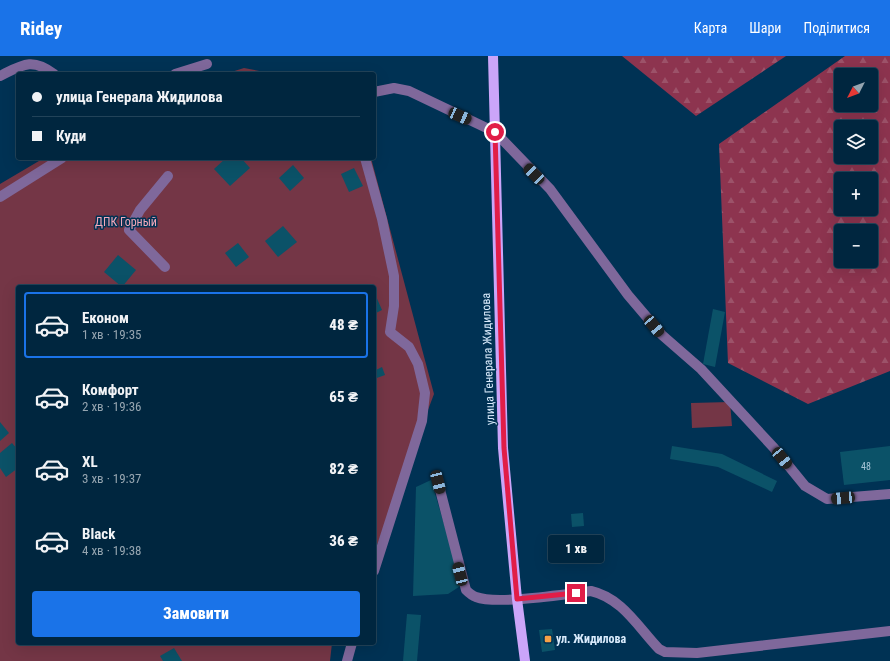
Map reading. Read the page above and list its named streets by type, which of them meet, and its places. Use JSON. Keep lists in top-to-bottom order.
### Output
{
  "streets": {
    "main road": ["улица Генерала Жидилова"]
  },
  "parks": ["ДПК Горный"],
  "places": {
    "transit": ["ул. Жидилова"]
  },
  "house_numbers": ["48"],
  "north": "bottom left",
  "page": {
    "header": "Ridey",
    "nav": ["Карта", "Шари", "Поділитися"],
    "map_buttons": ["+", "−"],
    "banner": ["улица Генерала Жидилова", "Куди"],
    "list": [
      {
        "name": "Економ",
        "note": "1 хв · 19:35",
        "value": "48 ₴"
      },
      {
        "name": "Комфорт",
        "note": "2 хв · 19:36",
        "value": "65 ₴"
      },
      {
        "name": "XL",
        "note": "3 хв · 19:37",
        "value": "82 ₴"
      },
      {
        "name": "Black",
        "note": "4 хв · 19:38",
        "value": "36 ₴"
      }
    ],
    "bubble": "1 хв",
    "buttons": "Замовити"
  }
}
